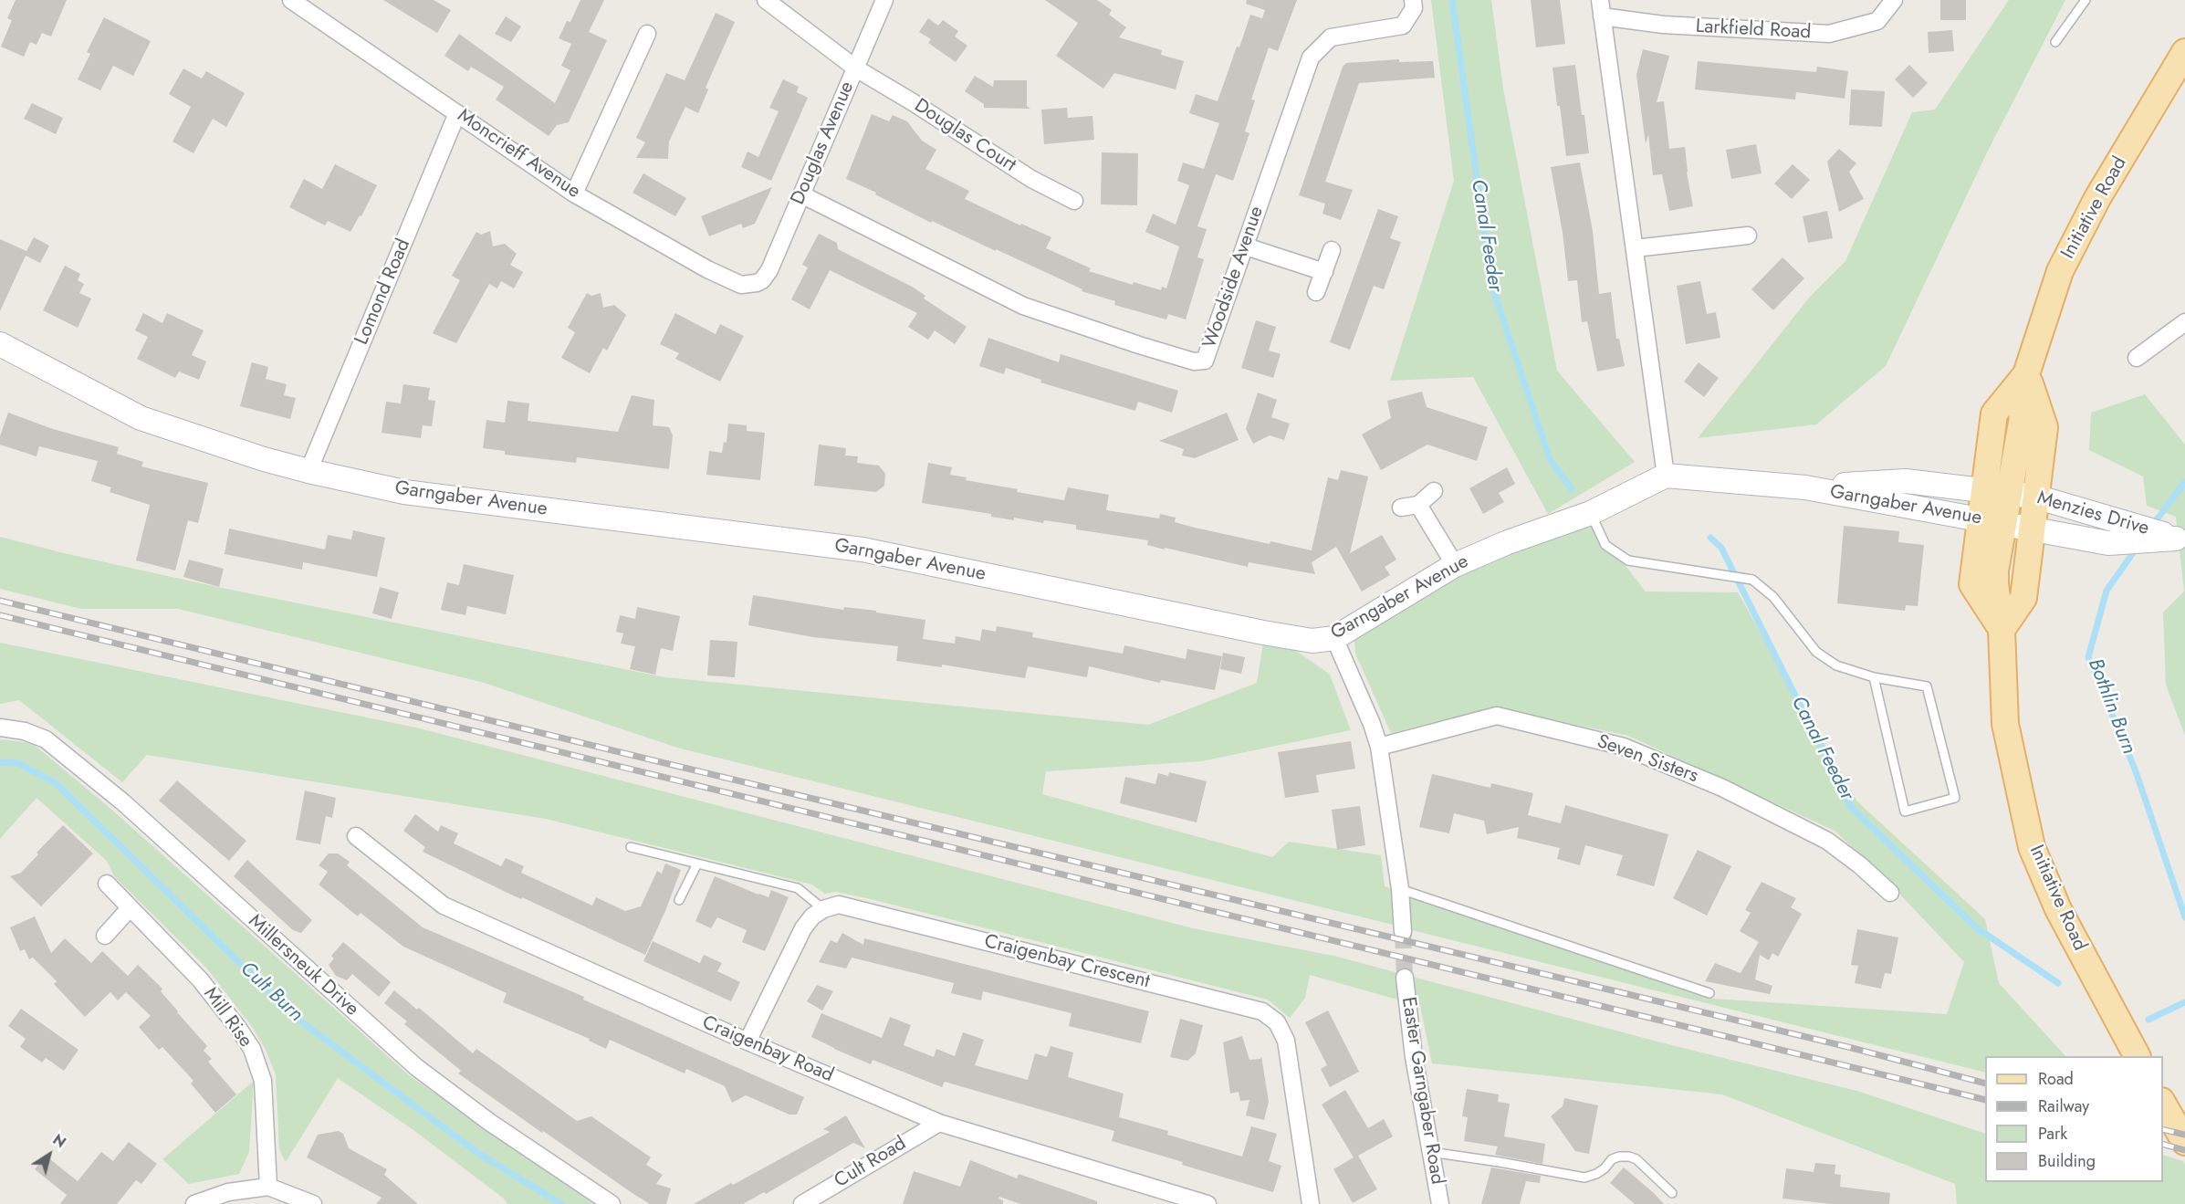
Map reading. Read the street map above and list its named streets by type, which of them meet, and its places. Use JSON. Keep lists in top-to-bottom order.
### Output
{
  "streets": {
    "main road": ["Initiative Road"],
    "street": [
      "Larkfield Road",
      "Douglas Court",
      "Douglas Avenue",
      "Moncrieff Avenue",
      "Woodside Avenue",
      "Lomond Road",
      "Garngaber Avenue",
      "Menzies Drive",
      "Seven Sisters",
      "Craigenbay Crescent",
      "Millersneuk Drive",
      "Mill Rise",
      "Craigenbay Road",
      "Easter Garngaber Road",
      "Cult Road"
    ]
  },
  "crossings": [
    ["Larkfield Road", "Garngaber Avenue"],
    ["Douglas Court", "Douglas Avenue"],
    ["Douglas Avenue", "Moncrieff Avenue"],
    ["Douglas Avenue", "Woodside Avenue"],
    ["Moncrieff Avenue", "Lomond Road"],
    ["Initiative Road", "Garngaber Avenue"],
    ["Initiative Road", "Menzies Drive"],
    ["Lomond Road", "Garngaber Avenue"],
    ["Garngaber Avenue", "Menzies Drive"],
    ["Craigenbay Road", "Cult Road"]
  ],
  "water": ["Canal Feeder", "Bothlin Burn", "Cult Burn"],
  "legend": [
    "Road",
    "Railway",
    "Park",
    "Building"
  ],
  "north": "top right"
}
